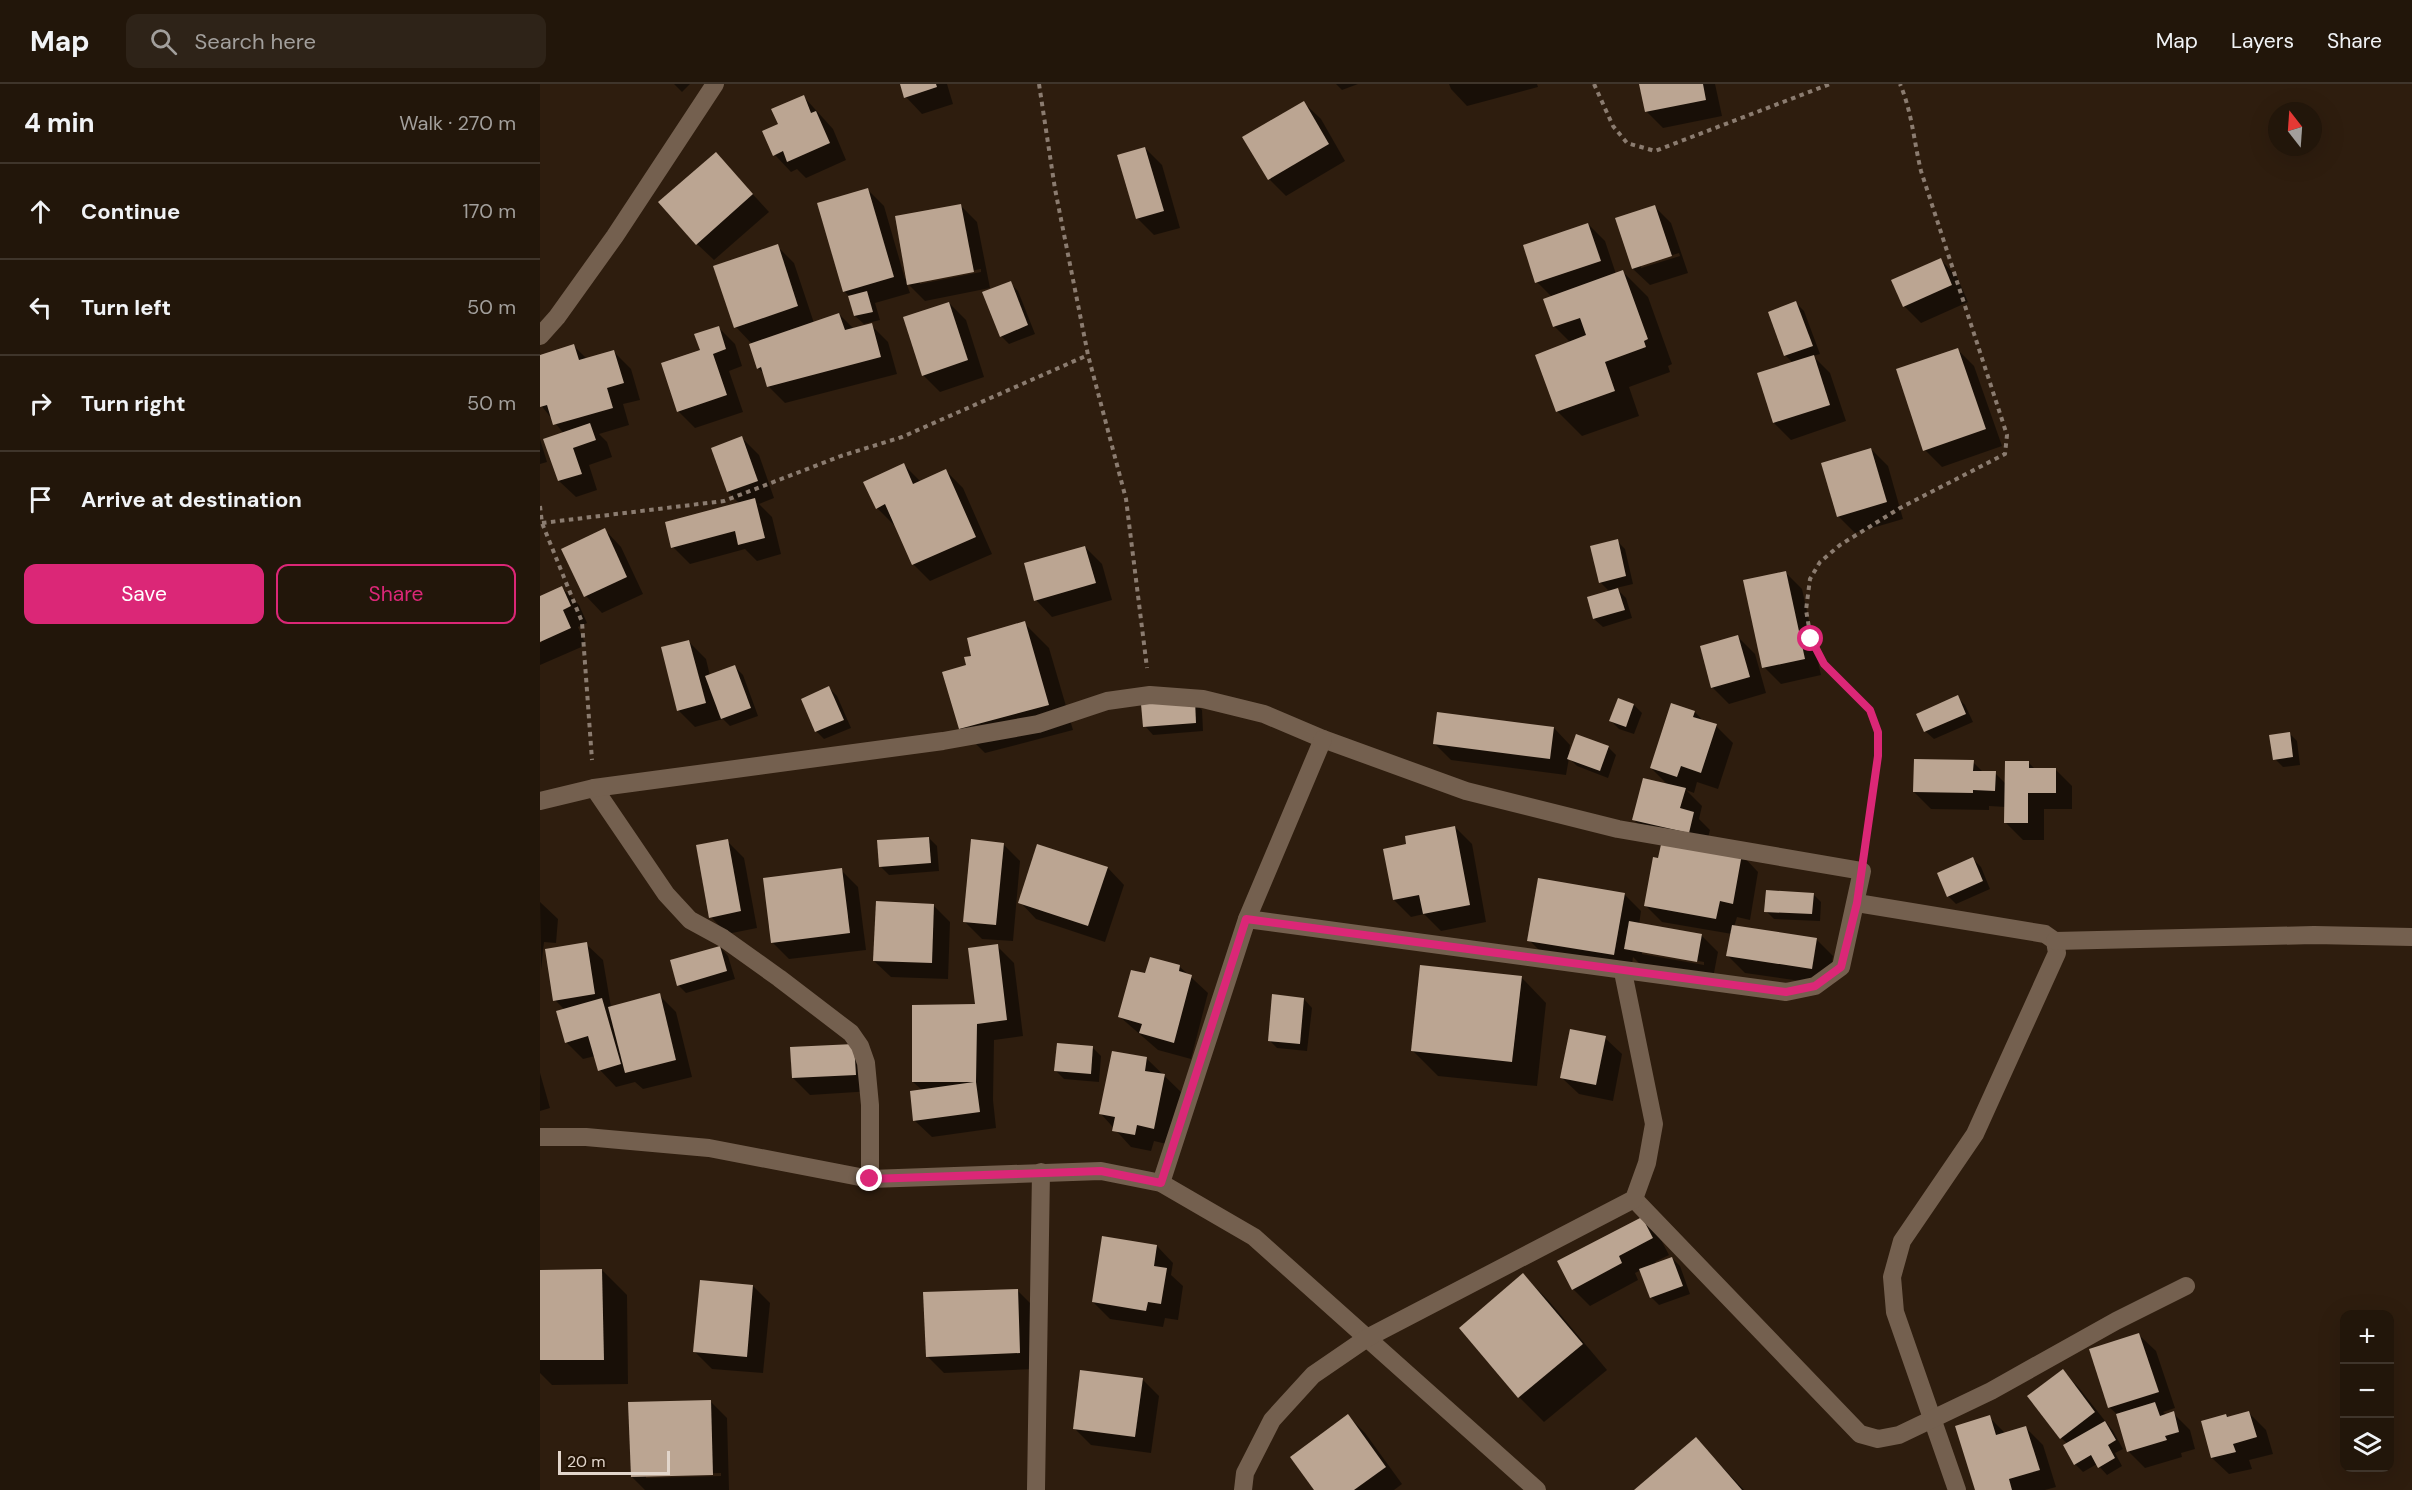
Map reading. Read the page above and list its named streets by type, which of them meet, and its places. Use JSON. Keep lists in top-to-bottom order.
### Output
{
  "scale_bar": "20 m",
  "north": "top",
  "page": {
    "header": "Map",
    "search": "Search here",
    "nav": ["Map", "Layers", "Share"],
    "heading": ["4 min", "Walk · 270 m"],
    "list": [
      ["Continue", "170 m"],
      ["Turn left", "50 m"],
      ["Turn right", "50 m"],
      "Arrive at destination"
    ],
    "buttons": ["Save", "Share"],
    "map_buttons": ["+", "−"],
    "scale": "20 m"
  }
}
